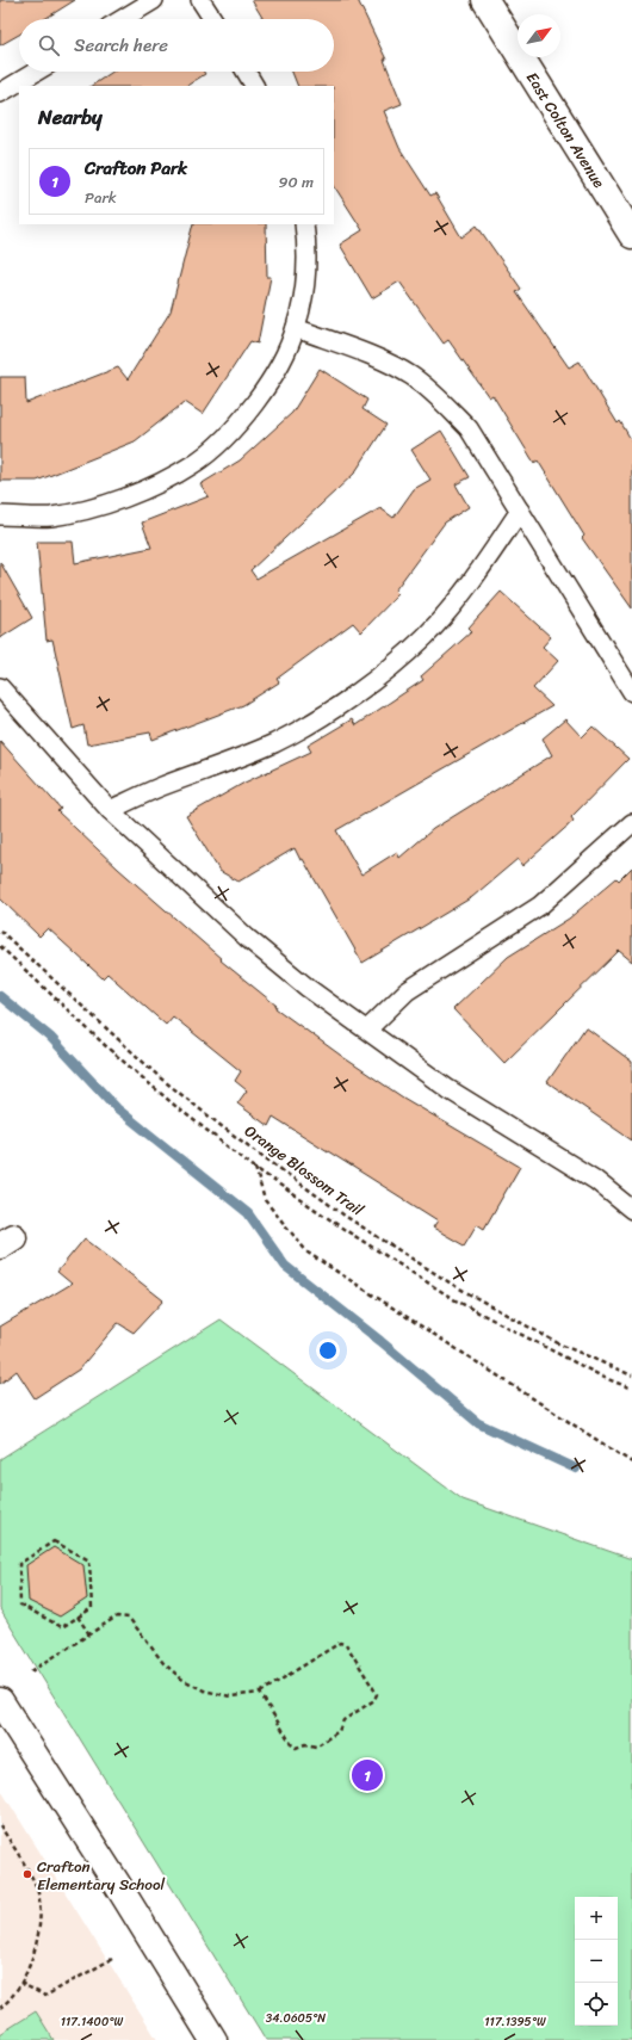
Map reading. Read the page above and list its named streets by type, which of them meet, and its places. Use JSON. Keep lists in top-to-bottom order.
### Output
{
  "streets": {
    "street": ["East Colton Avenue"],
    "path": ["Orange Blossom Trail"]
  },
  "places": ["Crafton Elementary School"],
  "north": "top right",
  "page": {
    "search": "Search here",
    "heading": "Nearby",
    "list": [
      {
        "mark": "1",
        "name": "Crafton Park",
        "note": "Park",
        "value": "90 m"
      }
    ],
    "pins": "1",
    "map_buttons": ["+", "−"]
  },
  "coordinates": ["34.0605°N", "117.1400°W", "117.1395°W"]
}
